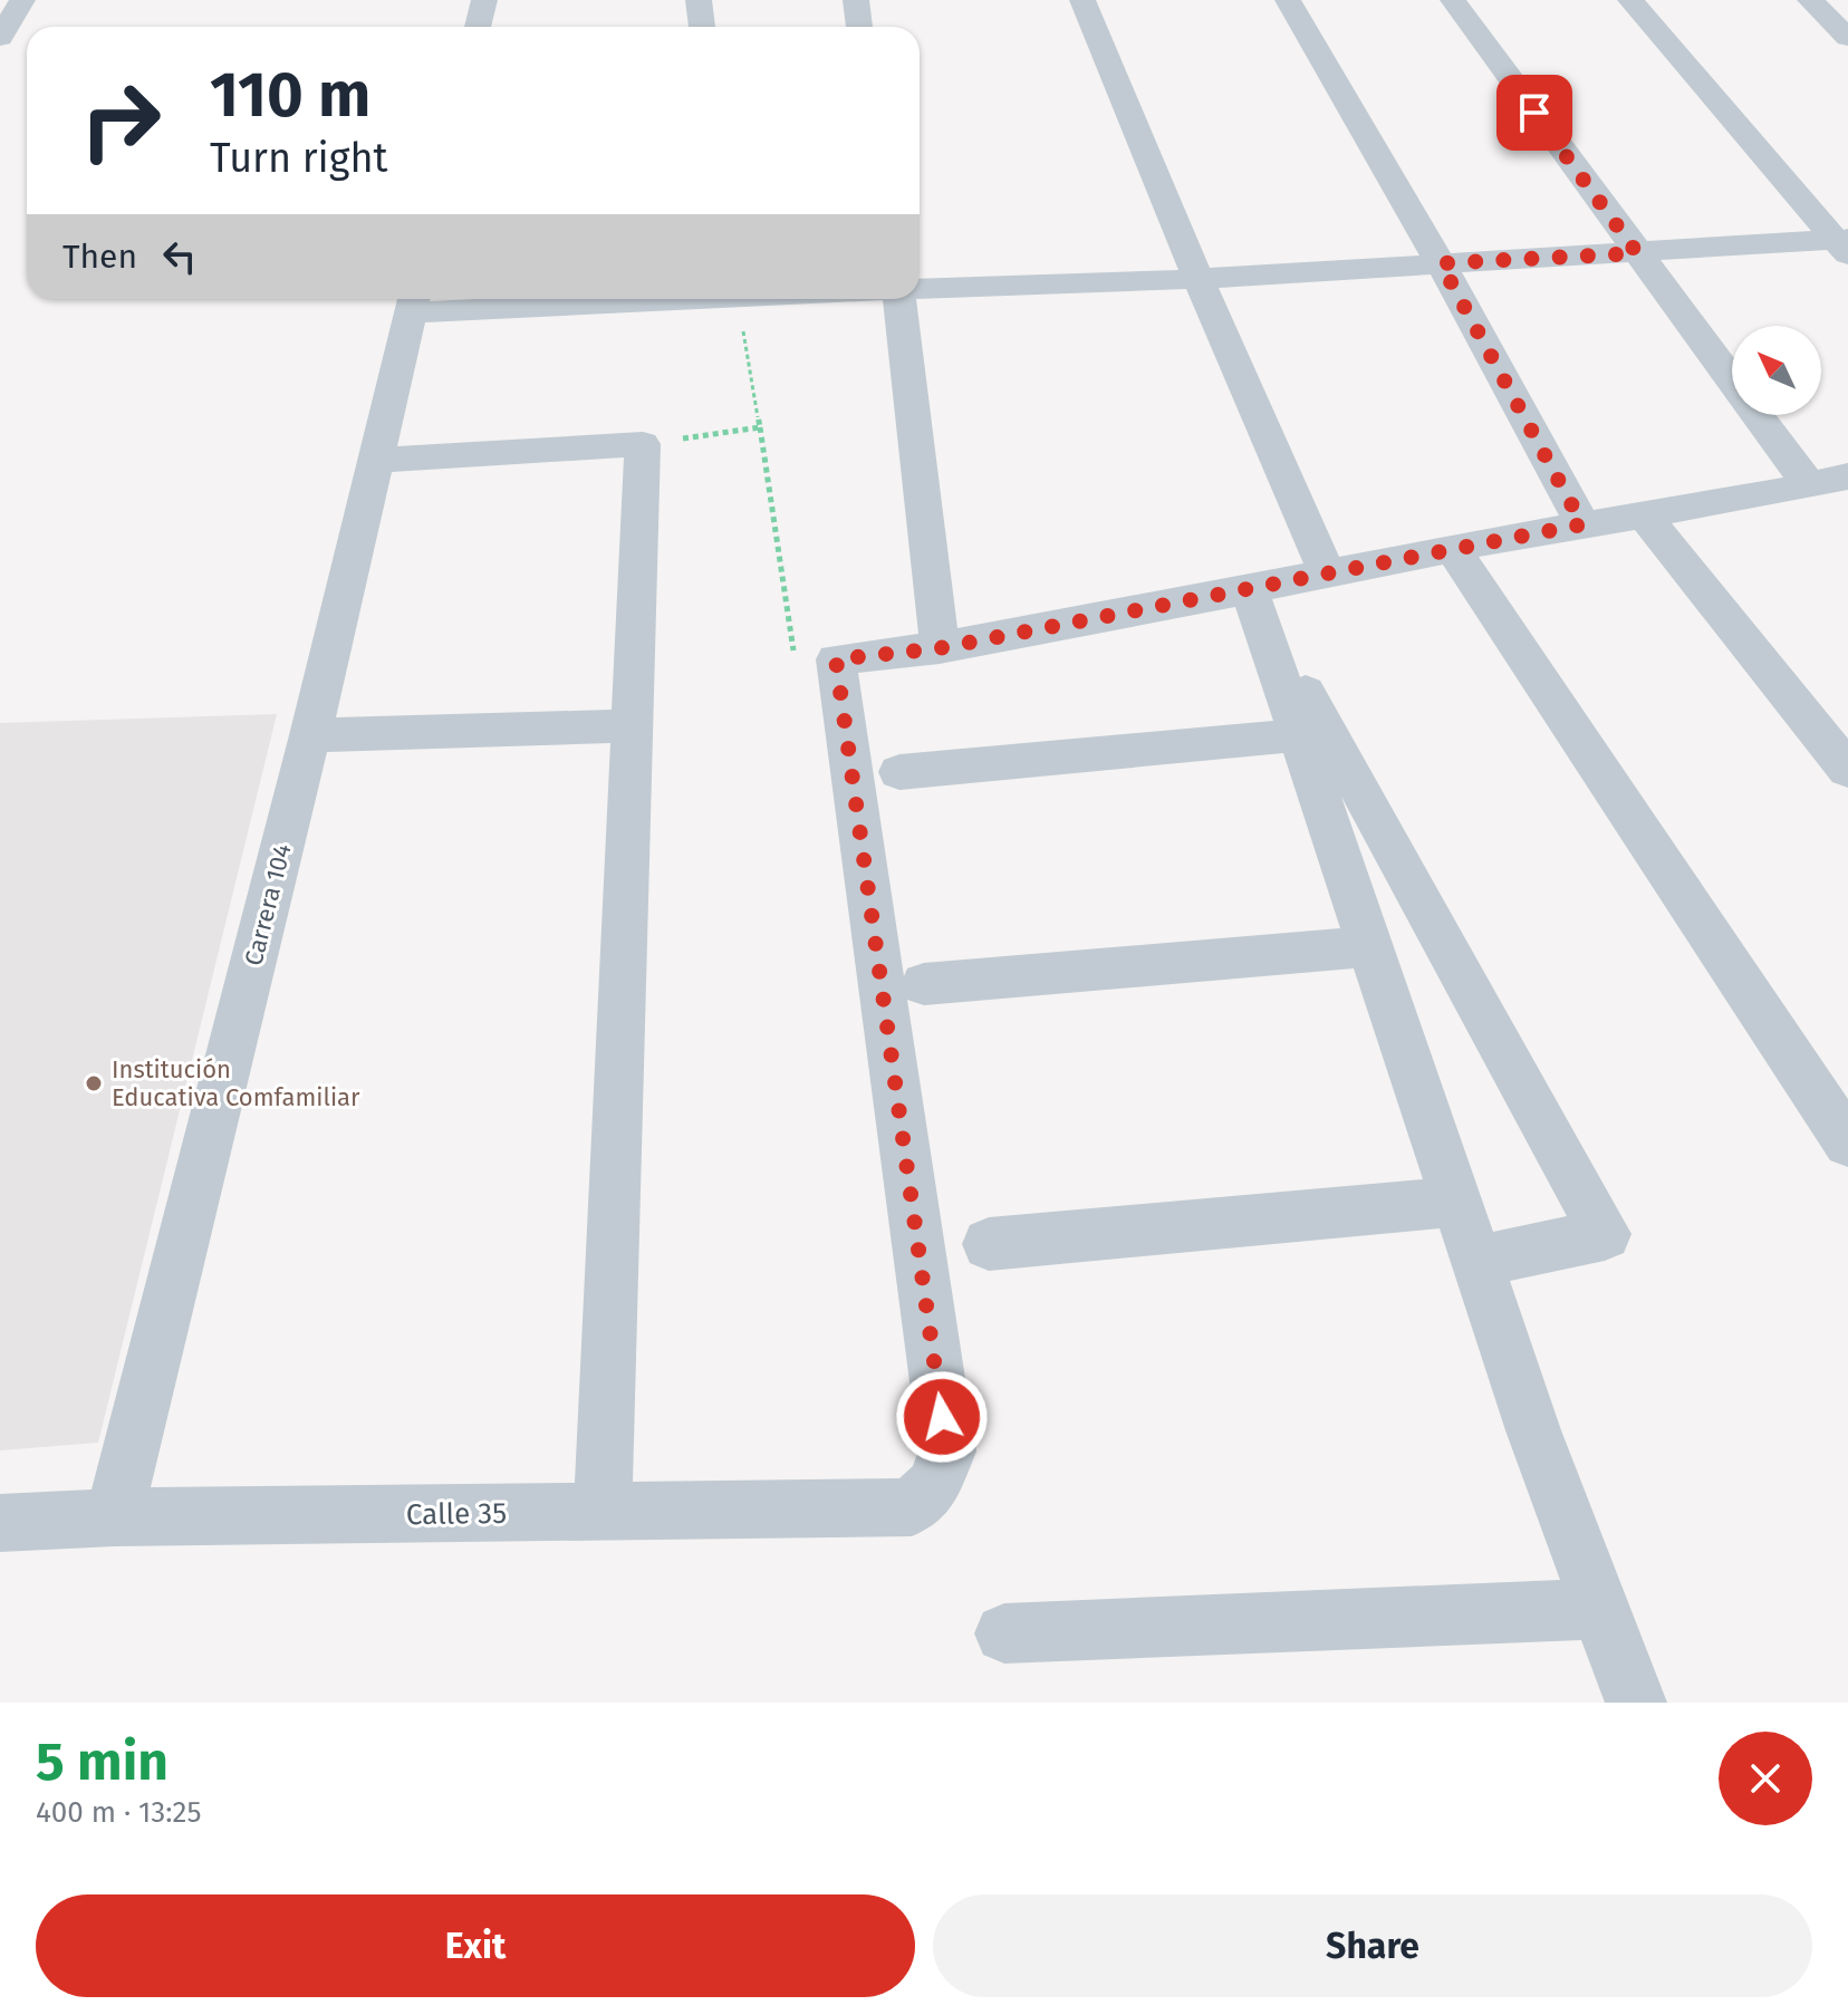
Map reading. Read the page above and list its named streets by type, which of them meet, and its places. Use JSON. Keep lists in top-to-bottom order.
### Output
{
  "streets": {
    "street": ["Carrera 104", "Calle 35"]
  },
  "crossings": [
    ["Carrera 104", "Calle 35"]
  ],
  "places": ["Institución Educativa Comfamiliar"],
  "north": "top left",
  "page": {
    "turn": ["110 m", "Turn right"],
    "then": "Then",
    "heading": ["5 min", "400 m · 13:25"],
    "buttons": ["Exit", "Share"]
  }
}
